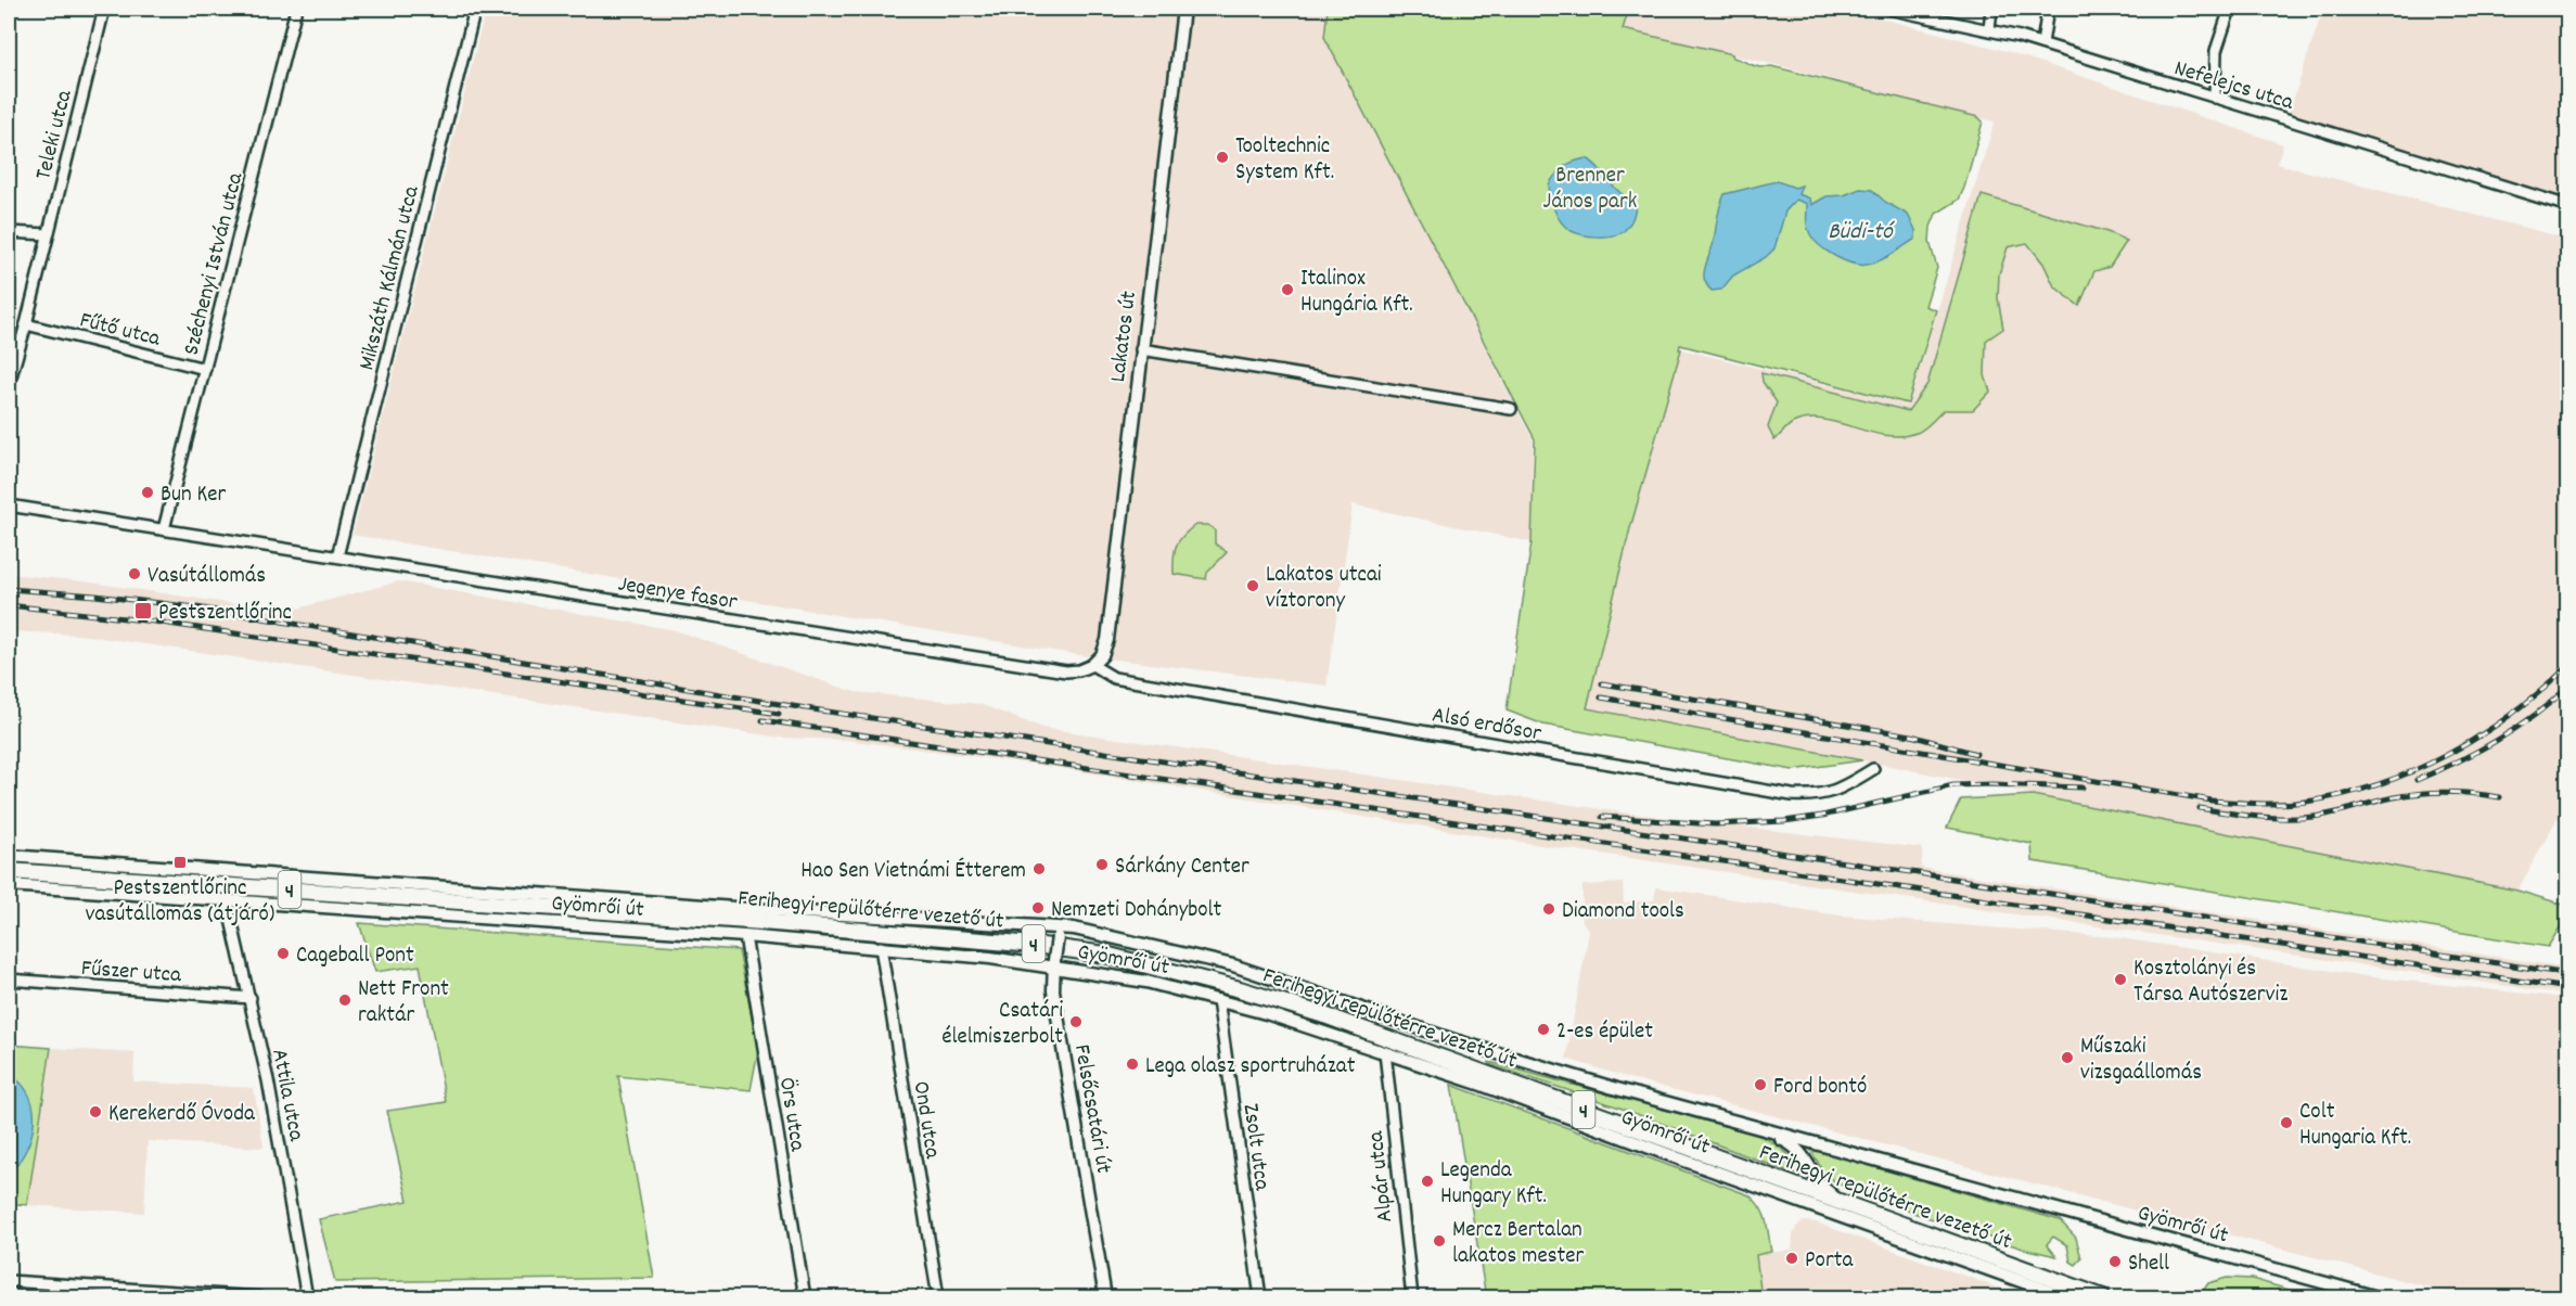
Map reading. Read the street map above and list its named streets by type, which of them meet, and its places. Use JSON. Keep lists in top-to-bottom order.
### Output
{
  "streets": {
    "main road": ["4", "Ferihegyi repülőtérre vezető út"],
    "street": [
      "Nefelejcs utca",
      "Teleki utca",
      "Széchenyi István utca",
      "Mikszáth Kálmán utca",
      "Fűtő utca",
      "Lakatos út",
      "Jegenye fasor",
      "Alsó erdősor",
      "Gyömrői út",
      "Fűszer utca",
      "Attila utca",
      "Felsőcsatári út",
      "Örs utca",
      "Ond utca",
      "Zsolt utca",
      "Alpár utca"
    ]
  },
  "crossings": [
    ["Teleki utca", "Fűtő utca"],
    ["Széchenyi István utca", "Fűtő utca"],
    ["Széchenyi István utca", "Jegenye fasor"],
    ["Mikszáth Kálmán utca", "Jegenye fasor"],
    ["Lakatos út", "Jegenye fasor"],
    ["Lakatos út", "Alsó erdősor"],
    ["Jegenye fasor", "Alsó erdősor"],
    ["Gyömrői út", "Ferihegyi repülőtérre vezető út"],
    ["Gyömrői út", "Attila utca"],
    ["Gyömrői út", "Felsőcsatári út"],
    ["Gyömrői út", "Örs utca"],
    ["Gyömrői út", "Ond utca"],
    ["Gyömrői út", "Zsolt utca"],
    ["Gyömrői út", "Alpár utca"],
    ["Fűszer utca", "Attila utca"]
  ],
  "water": ["Büdi-tó"],
  "parks": ["Brenner János park"],
  "places": {
    "other": [
      "Tooltechnic System Kft.",
      "Italinox Hungária Kft.",
      "Bun Ker",
      "Vasútállomás",
      "Lakatos utcai víztorony",
      "Sárkány Center",
      "Hao Sen Vietnámi Étterem",
      "Nemzeti Dohánybolt",
      "Diamond tools",
      "Cageball Pont",
      "Kosztolányi és Társa Autószerviz",
      "Nett Front raktár",
      "Csatári élelmiszerbolt",
      "2-es épület",
      "Műszaki vizsgaállomás",
      "Lega olasz sportruházat",
      "Ford bontó",
      "Kerekerdő Óvoda",
      "Colt Hungaria Kft.",
      "Legenda Hungary Kft.",
      "Mercz Bertalan lakatos mester",
      "Porta",
      "Shell"
    ],
    "transit": ["Pestszentlőrinc", "Pestszentlőrinc vasútállomás (átjáró)"]
  }
}
